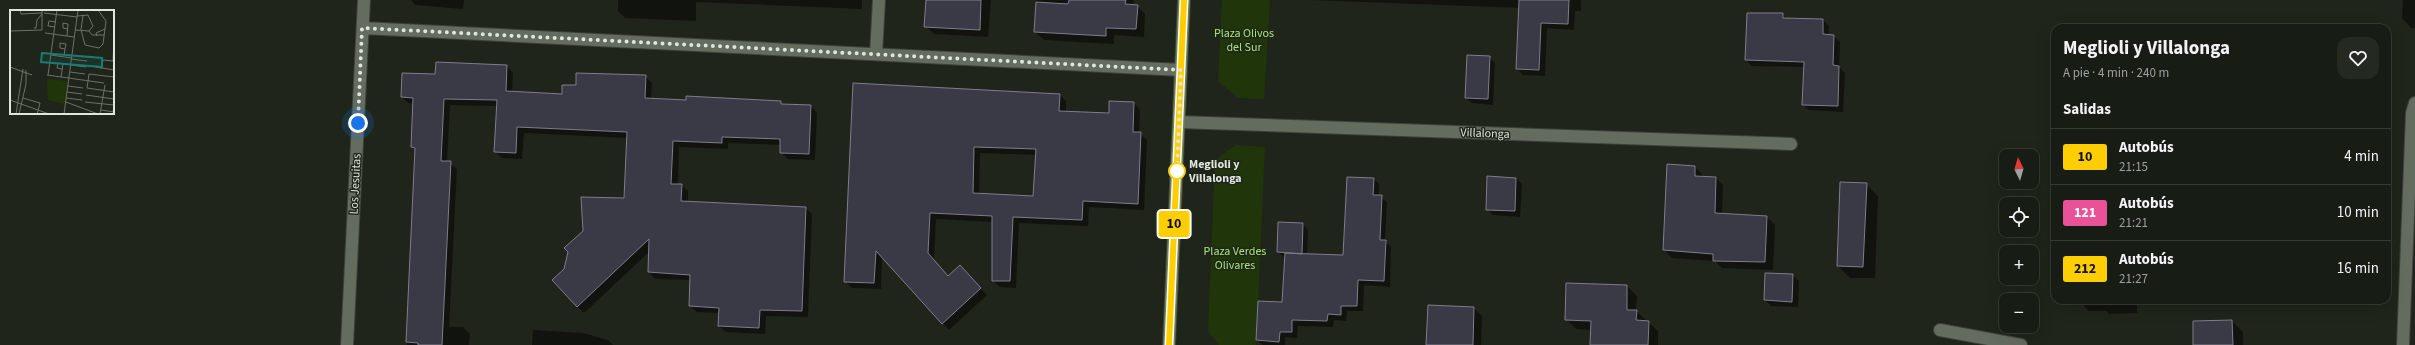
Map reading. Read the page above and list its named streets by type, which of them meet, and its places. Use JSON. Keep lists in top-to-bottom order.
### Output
{
  "streets": {
    "street": ["Villalonga", "Los Jesuitas"]
  },
  "parks": ["Plaza Olivos del Sur", "Plaza Verdes Olivares"],
  "places": ["Meglioli y Villalonga"],
  "lines": ["bus line 10"],
  "north": "top",
  "page": {
    "on_map": "10",
    "heading": [
      ["Meglioli y Villalonga", "A pie · 4 min · 240 m"],
      "Salidas"
    ],
    "list": [
      {
        "mark": "10",
        "name": "Autobús",
        "note": "21:15",
        "value": "4 min"
      },
      {
        "mark": "121",
        "name": "Autobús",
        "note": "21:21",
        "value": "10 min"
      },
      {
        "mark": "212",
        "name": "Autobús",
        "note": "21:27",
        "value": "16 min"
      }
    ],
    "map_buttons": ["+", "−"]
  }
}
